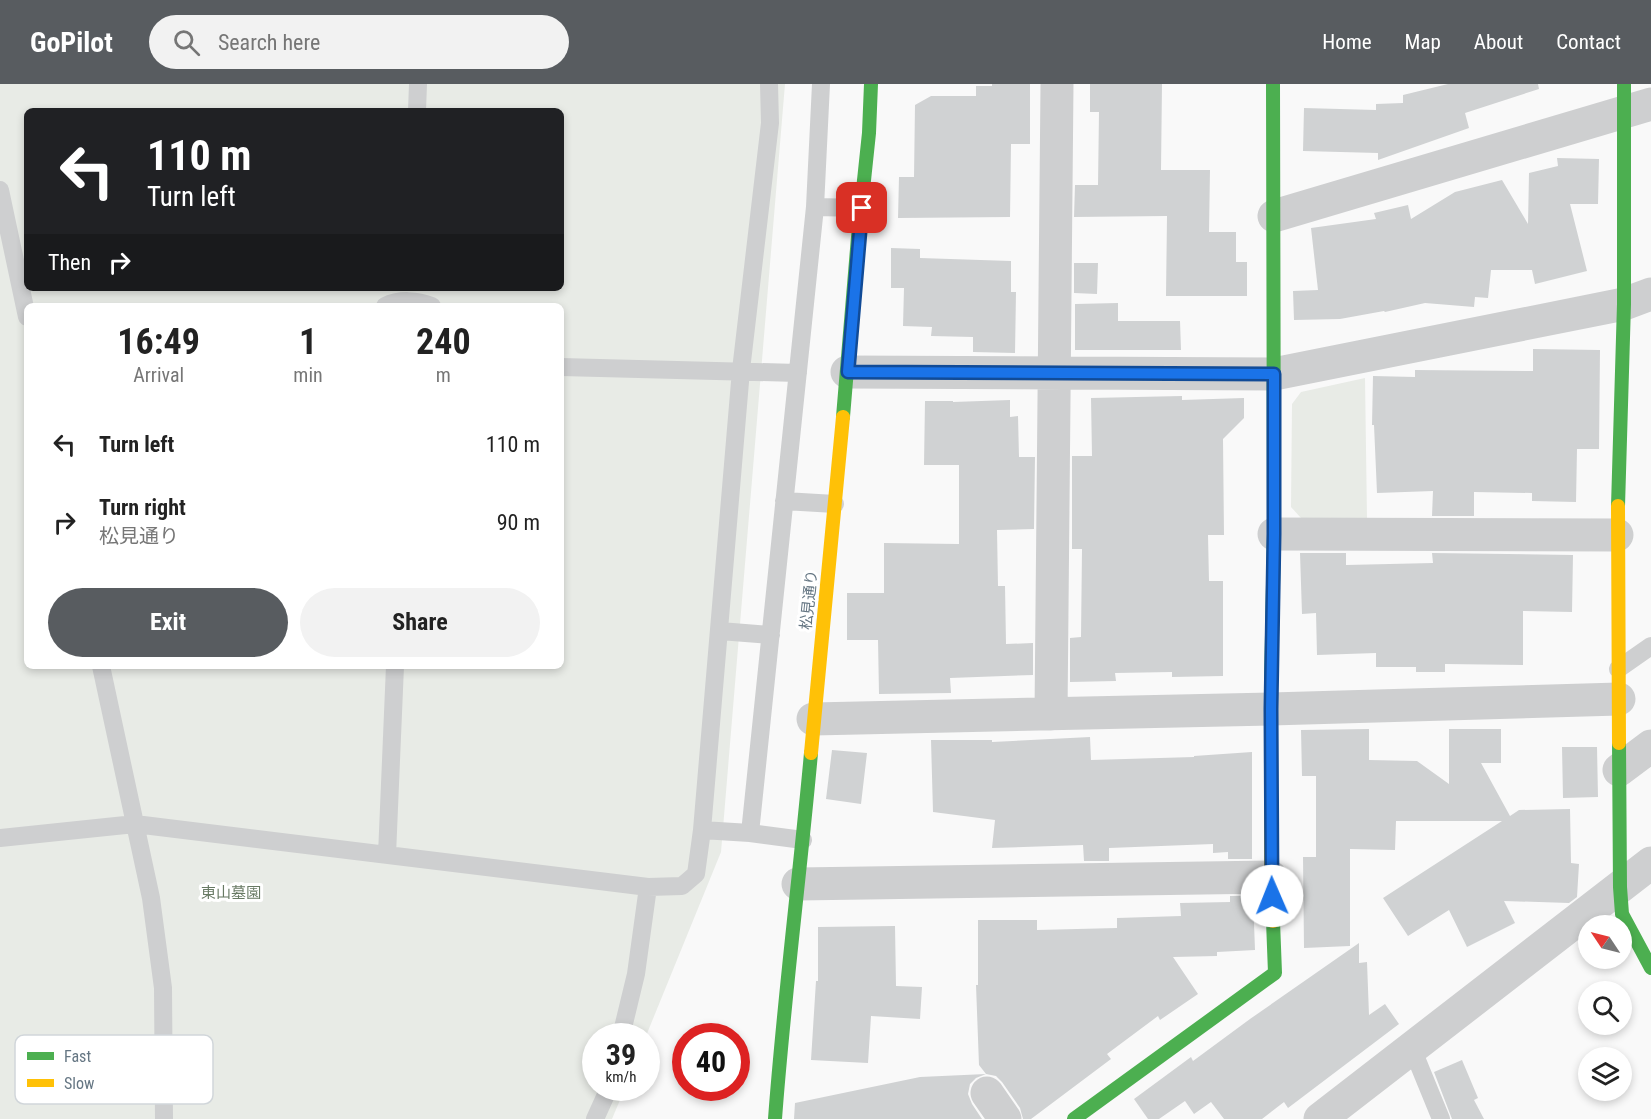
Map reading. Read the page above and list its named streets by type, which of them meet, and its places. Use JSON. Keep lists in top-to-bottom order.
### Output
{
  "streets": {
    "street": ["松見通り"]
  },
  "parks": ["東山墓園"],
  "legend": ["Fast", "Slow"],
  "north": "top left",
  "page": {
    "header": "GoPilot",
    "search": "Search here",
    "nav": [
      "Home",
      "Map",
      "About",
      "Contact"
    ],
    "turn": ["110 m", "Turn left"],
    "then": "Then",
    "eta": [
      "16:49",
      "Arrival",
      "1",
      "min",
      "240",
      "m"
    ],
    "list": [
      {
        "name": "Turn left",
        "value": "110 m"
      },
      {
        "name": "Turn right",
        "note": "松見通り",
        "value": "90 m"
      }
    ],
    "buttons": ["Exit", "Share"],
    "speed": "39 km/h",
    "limit": "40"
  }
}
